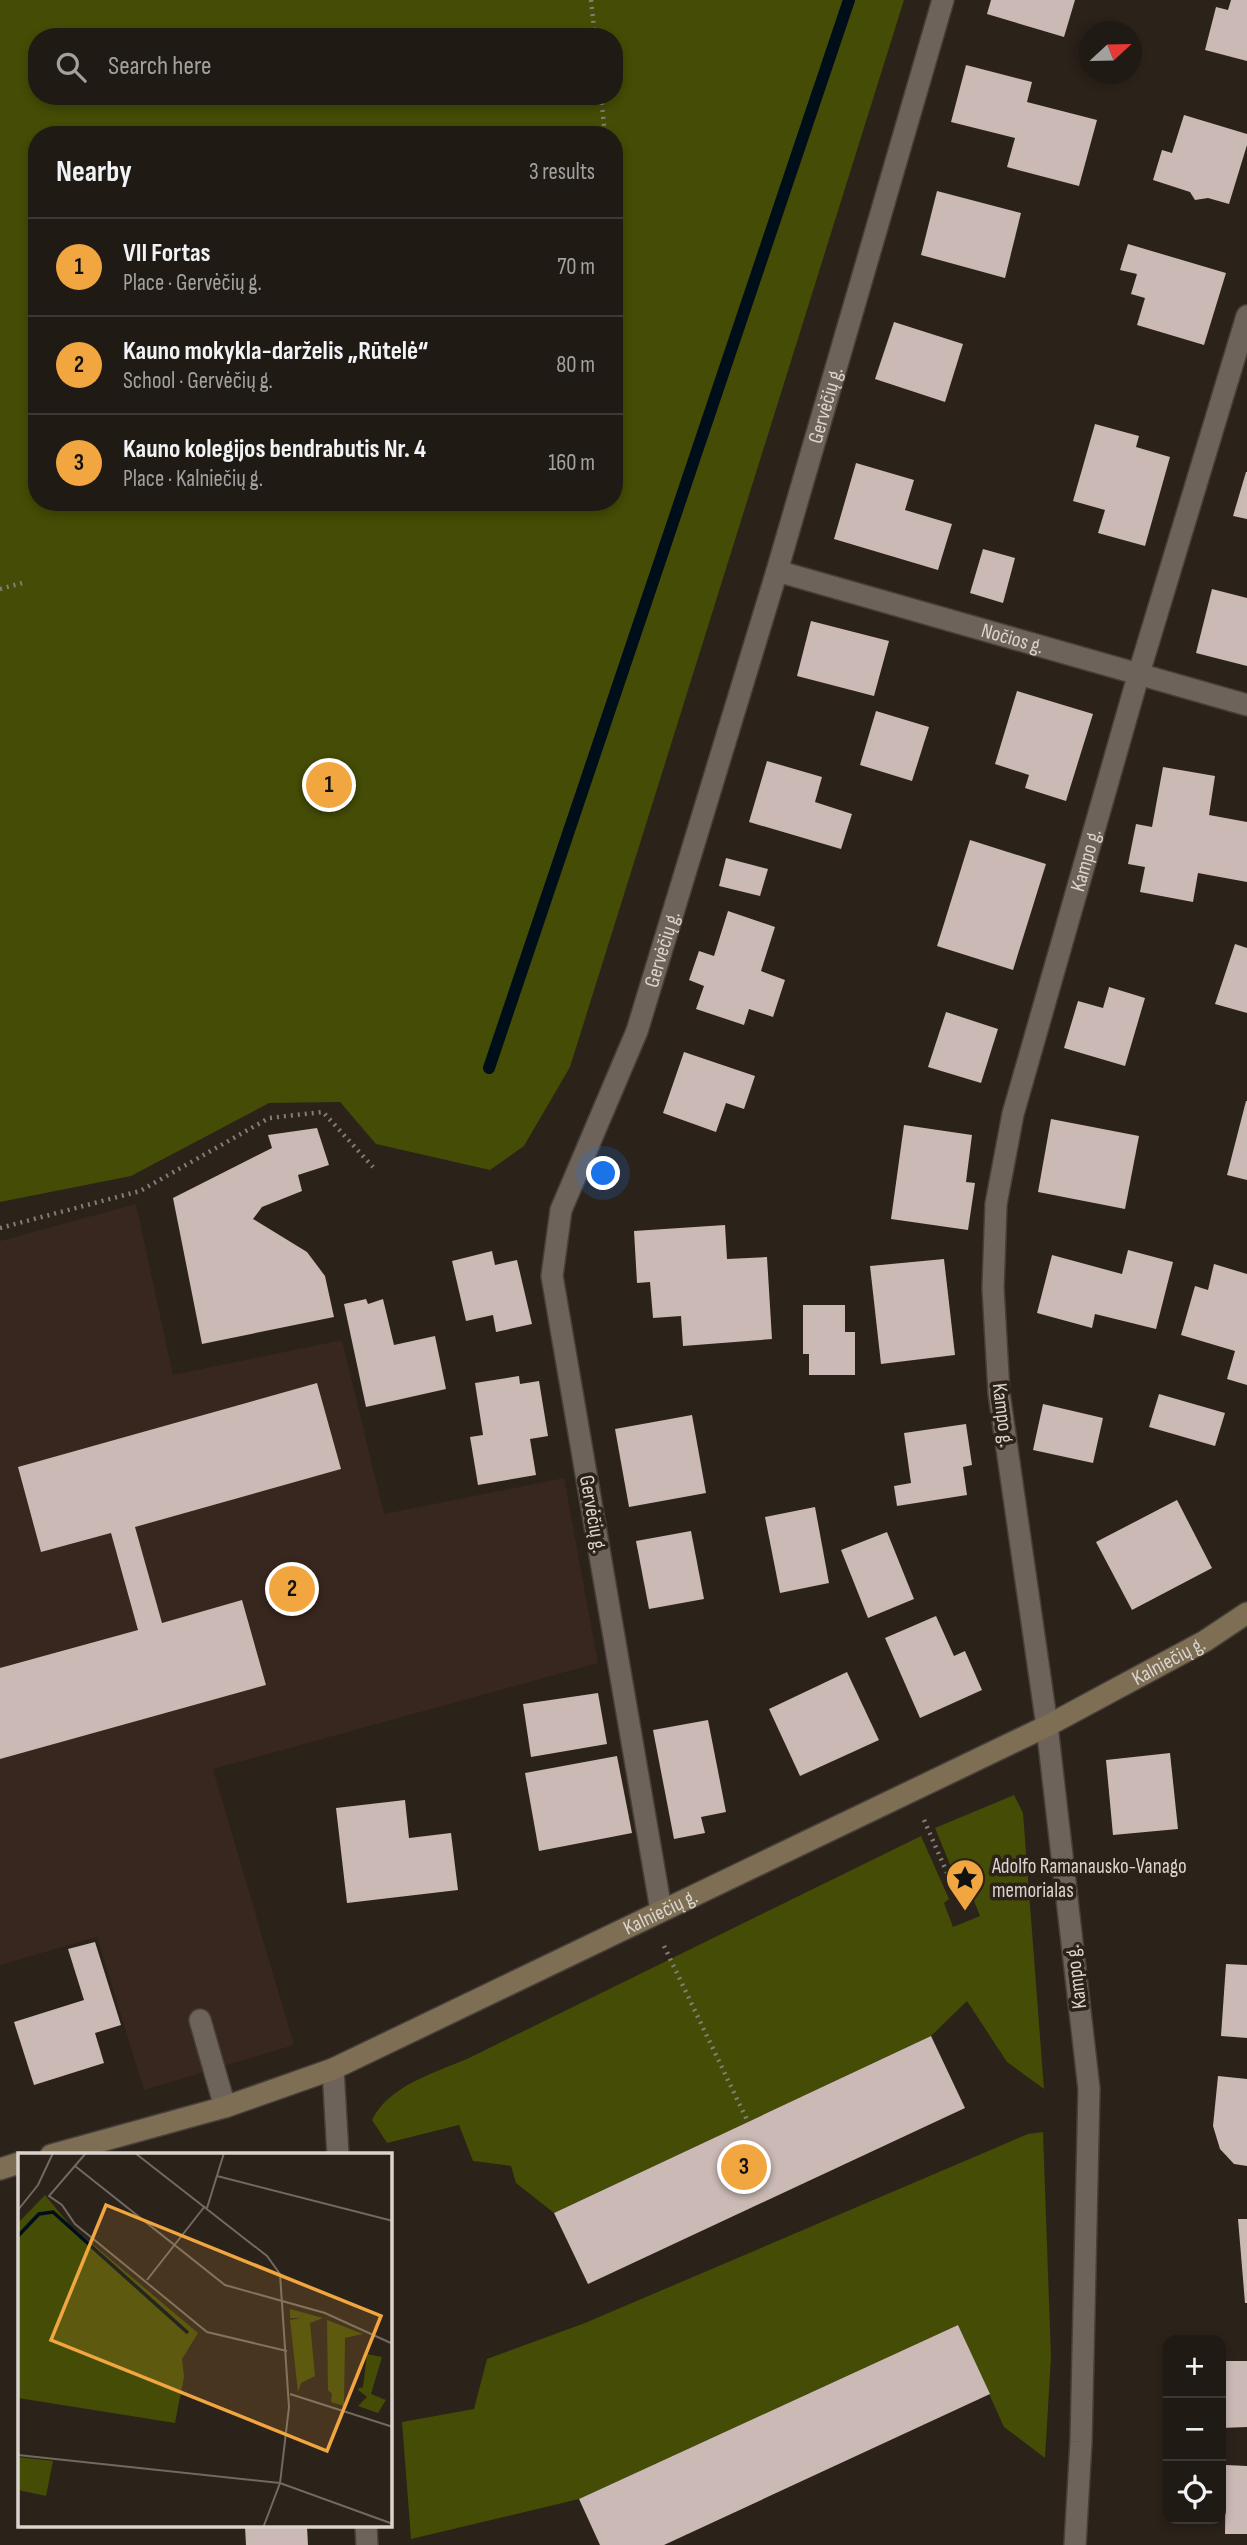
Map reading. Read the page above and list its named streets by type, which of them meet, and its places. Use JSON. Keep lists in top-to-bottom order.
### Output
{
  "streets": {
    "street": [
      "Gervėčių g.",
      "Nočios g.",
      "Kampo g.",
      "Kalniečių g."
    ]
  },
  "crossings": [
    ["Gervėčių g.", "Nočios g."],
    ["Gervėčių g.", "Kalniečių g."],
    ["Nočios g.", "Kampo g."],
    ["Kampo g.", "Kalniečių g."]
  ],
  "places": {
    "place": ["Adolfo Ramanausko-Vanago memorialas"]
  },
  "north": "right",
  "page": {
    "search": "Search here",
    "heading": ["Nearby", "3 results"],
    "list": [
      {
        "mark": "1",
        "name": "VII Fortas",
        "note": "Place · Gervėčių g.",
        "value": "70 m"
      },
      {
        "mark": "2",
        "name": "Kauno mokykla-darželis „Rūtelė“",
        "note": "School · Gervėčių g.",
        "value": "80 m"
      },
      {
        "mark": "3",
        "name": "Kauno kolegijos bendrabutis Nr. 4",
        "note": "Place · Kalniečių g.",
        "value": "160 m"
      }
    ],
    "pins": ["1", "2", "3"],
    "map_buttons": ["+", "−"]
  }
}
